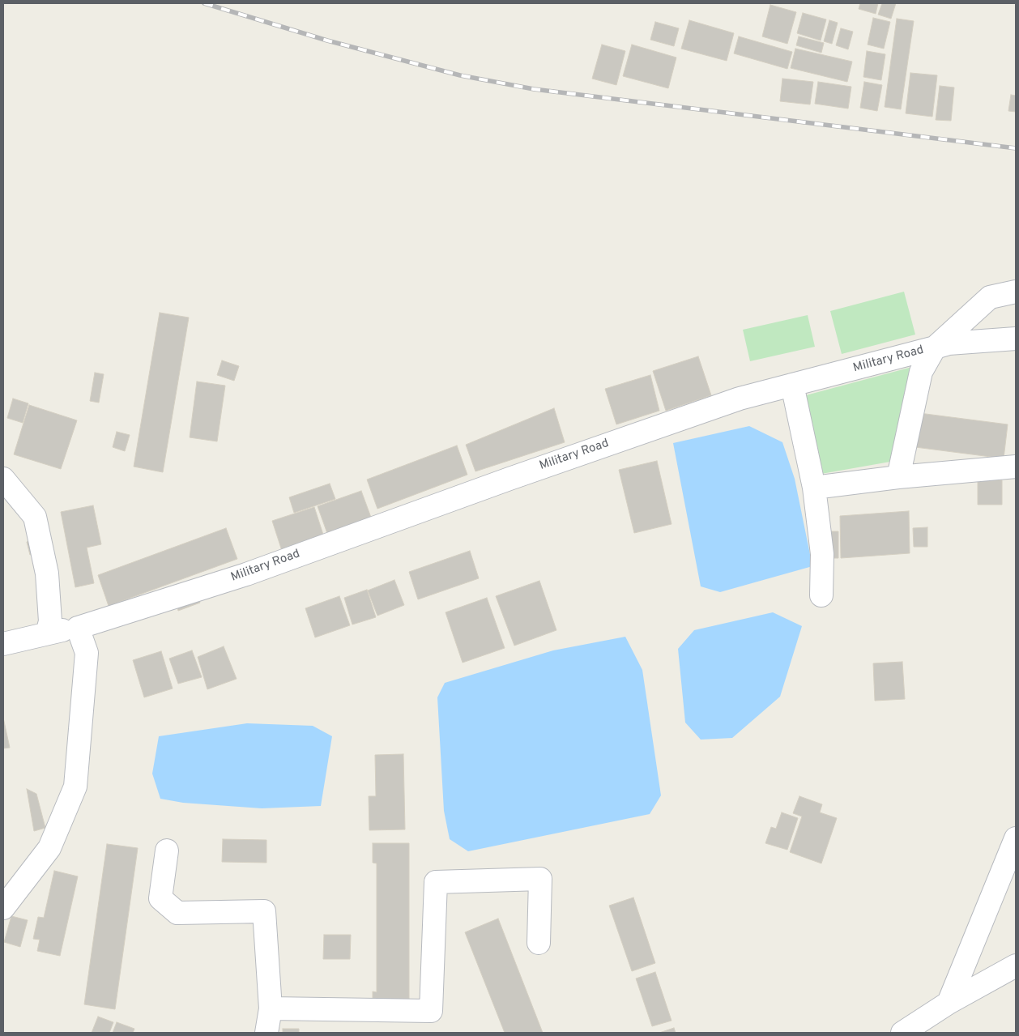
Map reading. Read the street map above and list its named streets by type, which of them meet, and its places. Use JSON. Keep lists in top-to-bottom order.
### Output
{
  "streets": {
    "street": ["Military Road"]
  }
}
